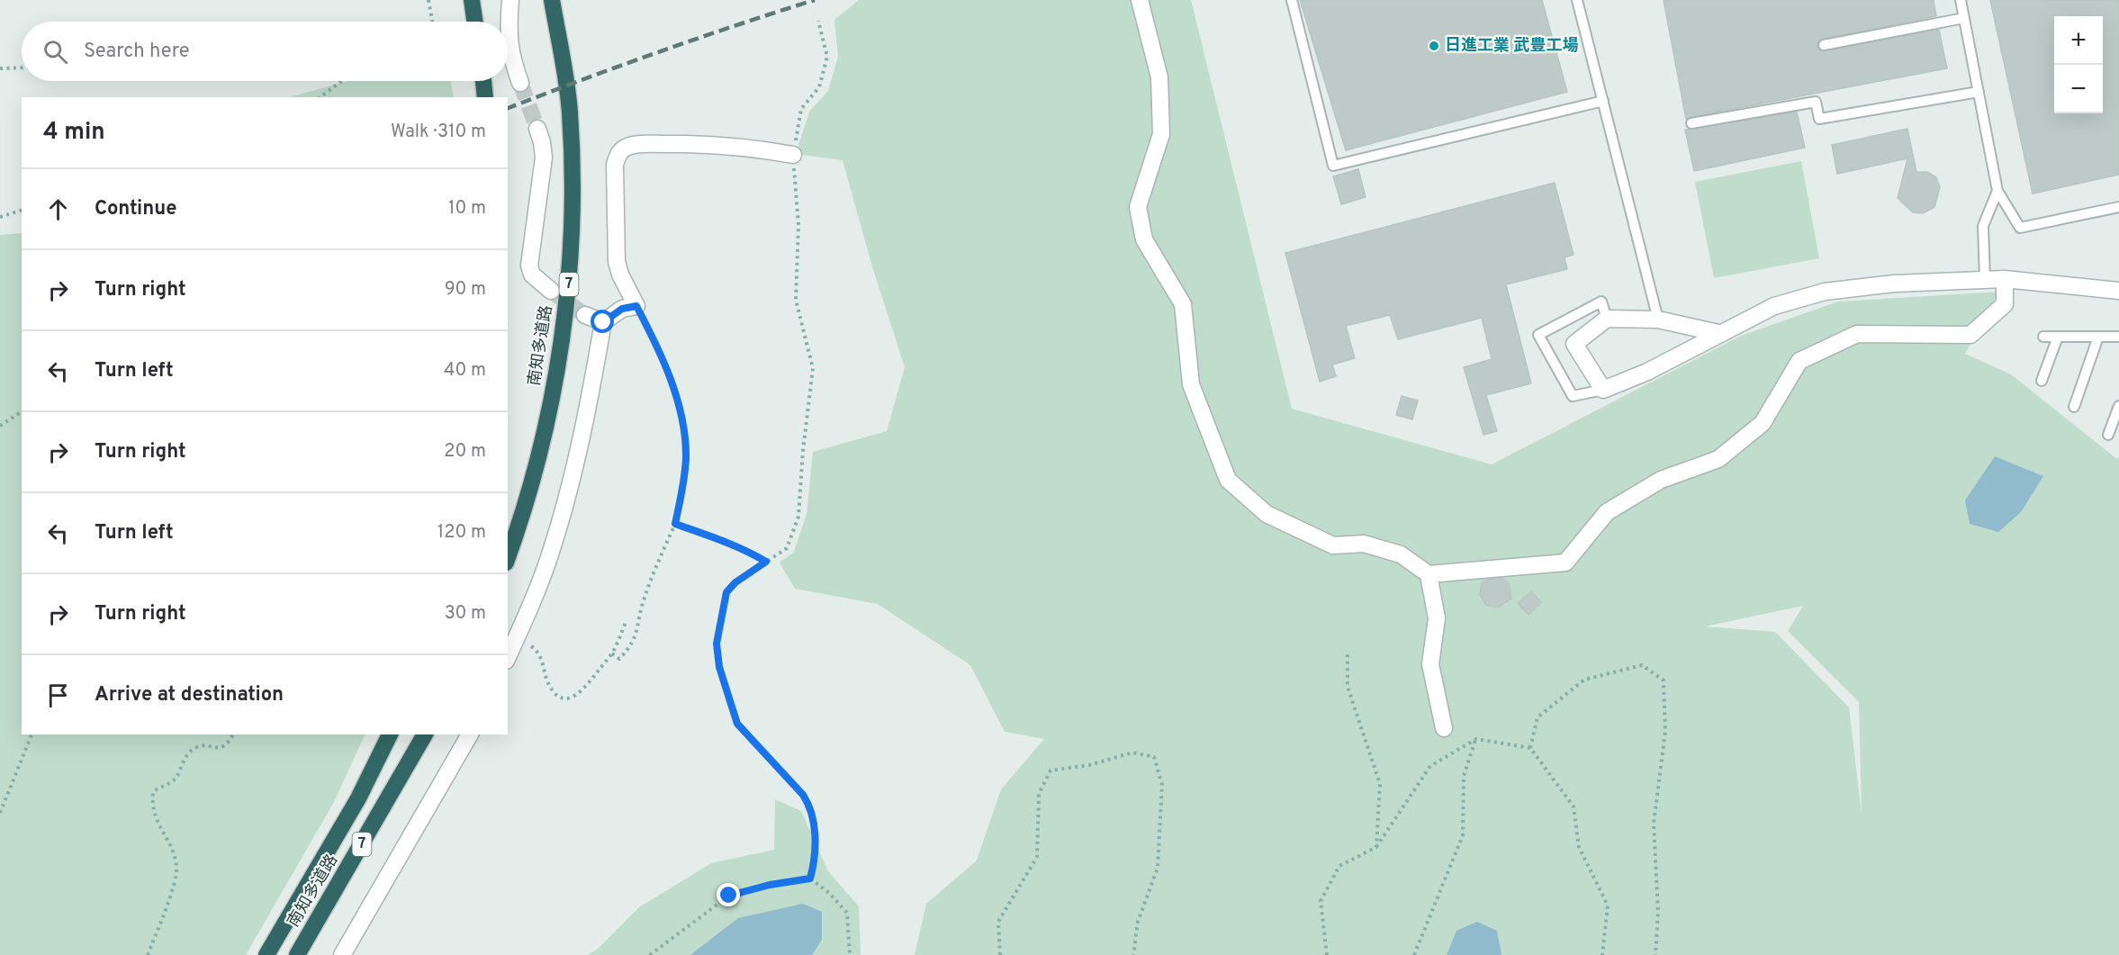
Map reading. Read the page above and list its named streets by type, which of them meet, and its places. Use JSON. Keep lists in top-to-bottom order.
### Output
{
  "streets": {
    "highway": ["7", "南知多道路"]
  },
  "places": ["日進工業 武豊工場"],
  "page": {
    "map_buttons": ["+", "−"],
    "search": "Search here",
    "heading": ["4 min", "Walk · 310 m"],
    "list": [
      ["Continue", "10 m"],
      ["Turn right", "90 m"],
      ["Turn left", "40 m"],
      ["Turn right", "20 m"],
      ["Turn left", "120 m"],
      ["Turn right", "30 m"],
      "Arrive at destination"
    ]
  }
}
